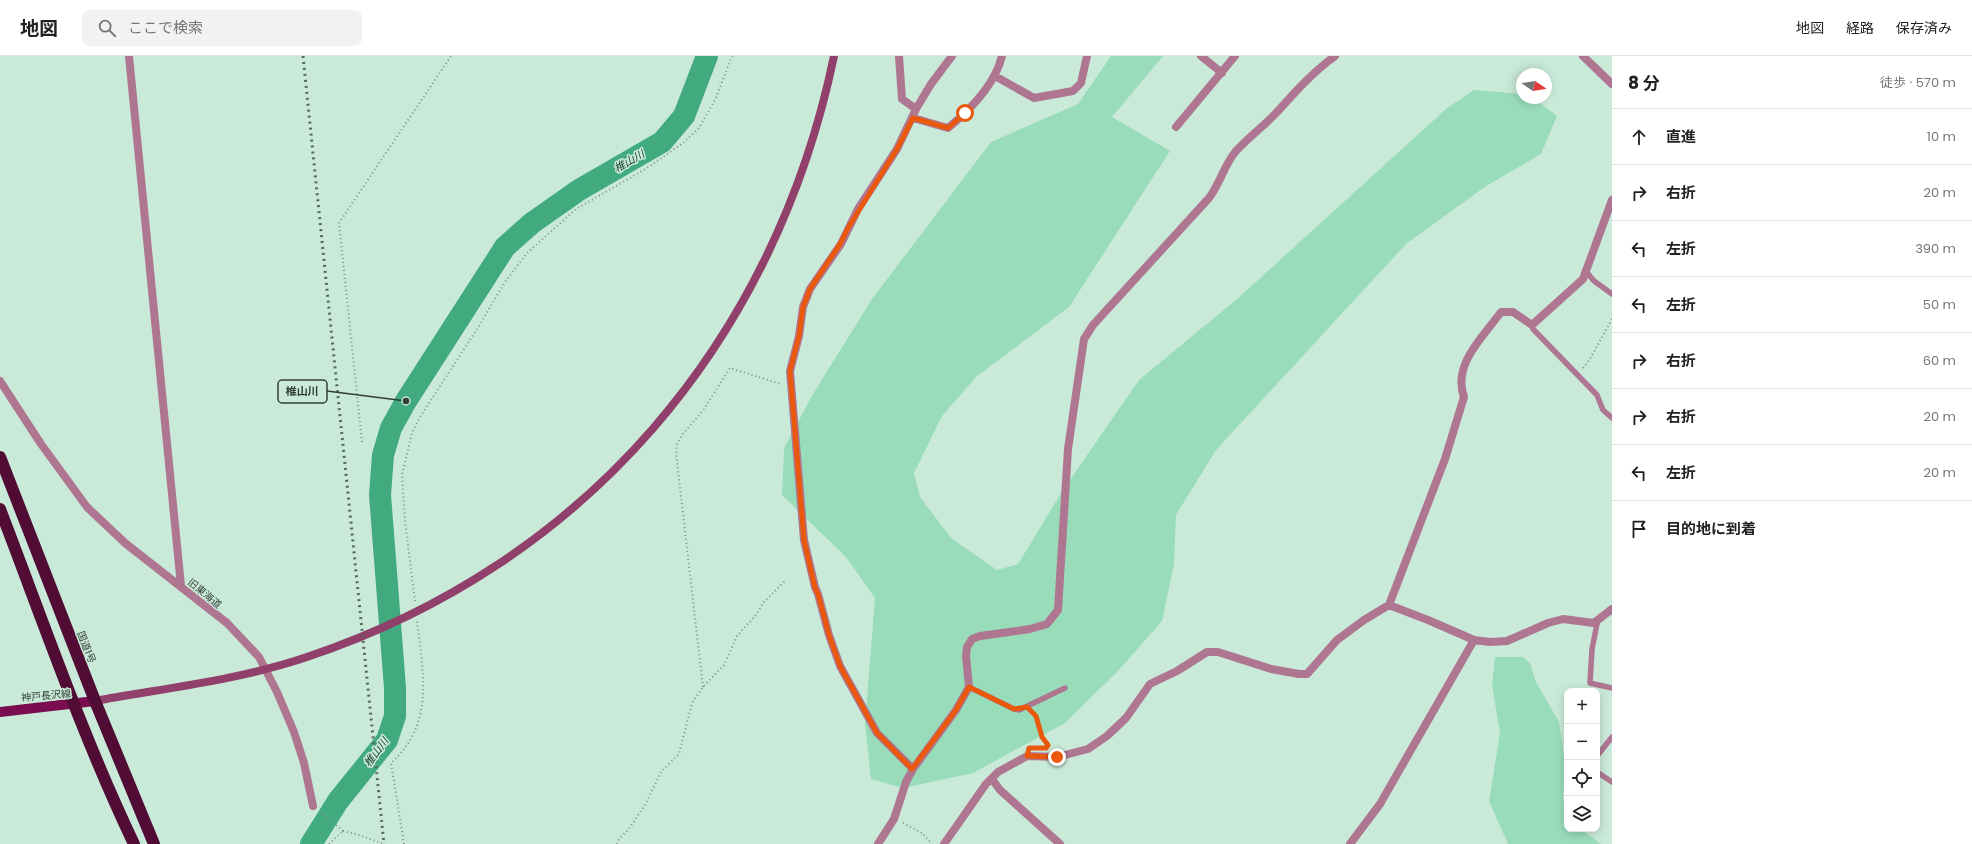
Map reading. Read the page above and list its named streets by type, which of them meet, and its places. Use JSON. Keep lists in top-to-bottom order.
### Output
{
  "streets": {
    "highway": ["国道1号"],
    "main road": ["神戸長沢線"],
    "street": ["旧東海道"]
  },
  "crossings": [
    ["国道1号", "神戸長沢線"]
  ],
  "water": ["椎山川"],
  "places": ["椎山川"],
  "north": "right",
  "page": {
    "header": "地図",
    "search": "ここで検索",
    "nav": ["地図", "経路", "保存済み"],
    "heading": ["8 分", "徒歩 · 570 m"],
    "list": [
      ["直進", "10 m"],
      ["右折", "20 m"],
      ["左折", "390 m"],
      ["左折", "50 m"],
      ["右折", "60 m"],
      ["右折", "20 m"],
      ["左折", "20 m"],
      "目的地に到着"
    ],
    "map_buttons": ["+", "−"]
  }
}
